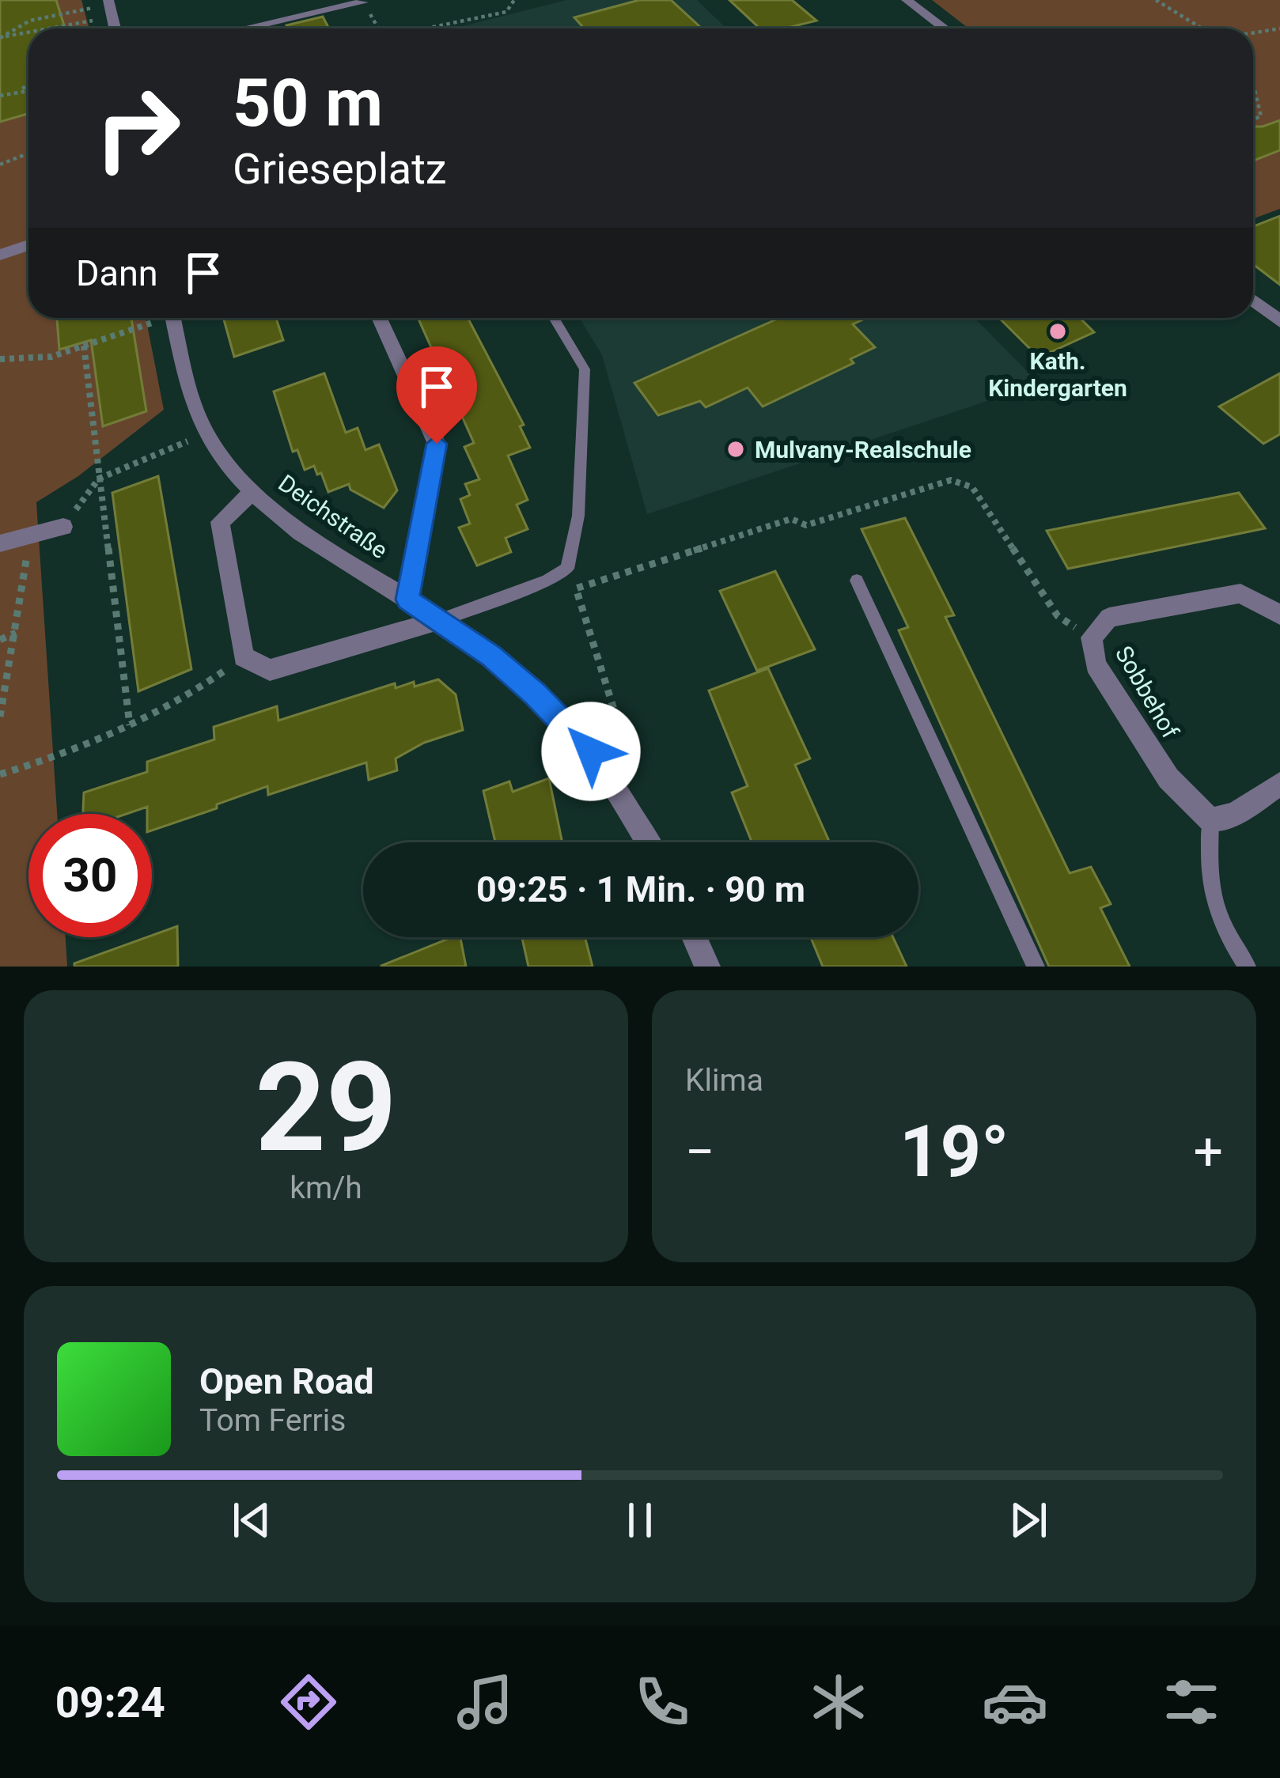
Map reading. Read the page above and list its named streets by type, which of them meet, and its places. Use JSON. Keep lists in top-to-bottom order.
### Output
{
  "streets": {
    "street": ["Deichstraße", "Sobbehof"]
  },
  "places": ["Kath. Kindergarten", "Mulvany-Realschule"],
  "page": {
    "turn": ["50 m", "Grieseplatz"],
    "then": "Dann",
    "limit": "30",
    "trip": "09:25 · 1 Min. · 90 m",
    "tile": [
      ["29", "km/h"],
      "Klima"
    ],
    "heat": ["−", "19°", "+"],
    "song": ["Open Road", "Tom Ferris"],
    "tabs": "09:24"
  }
}
